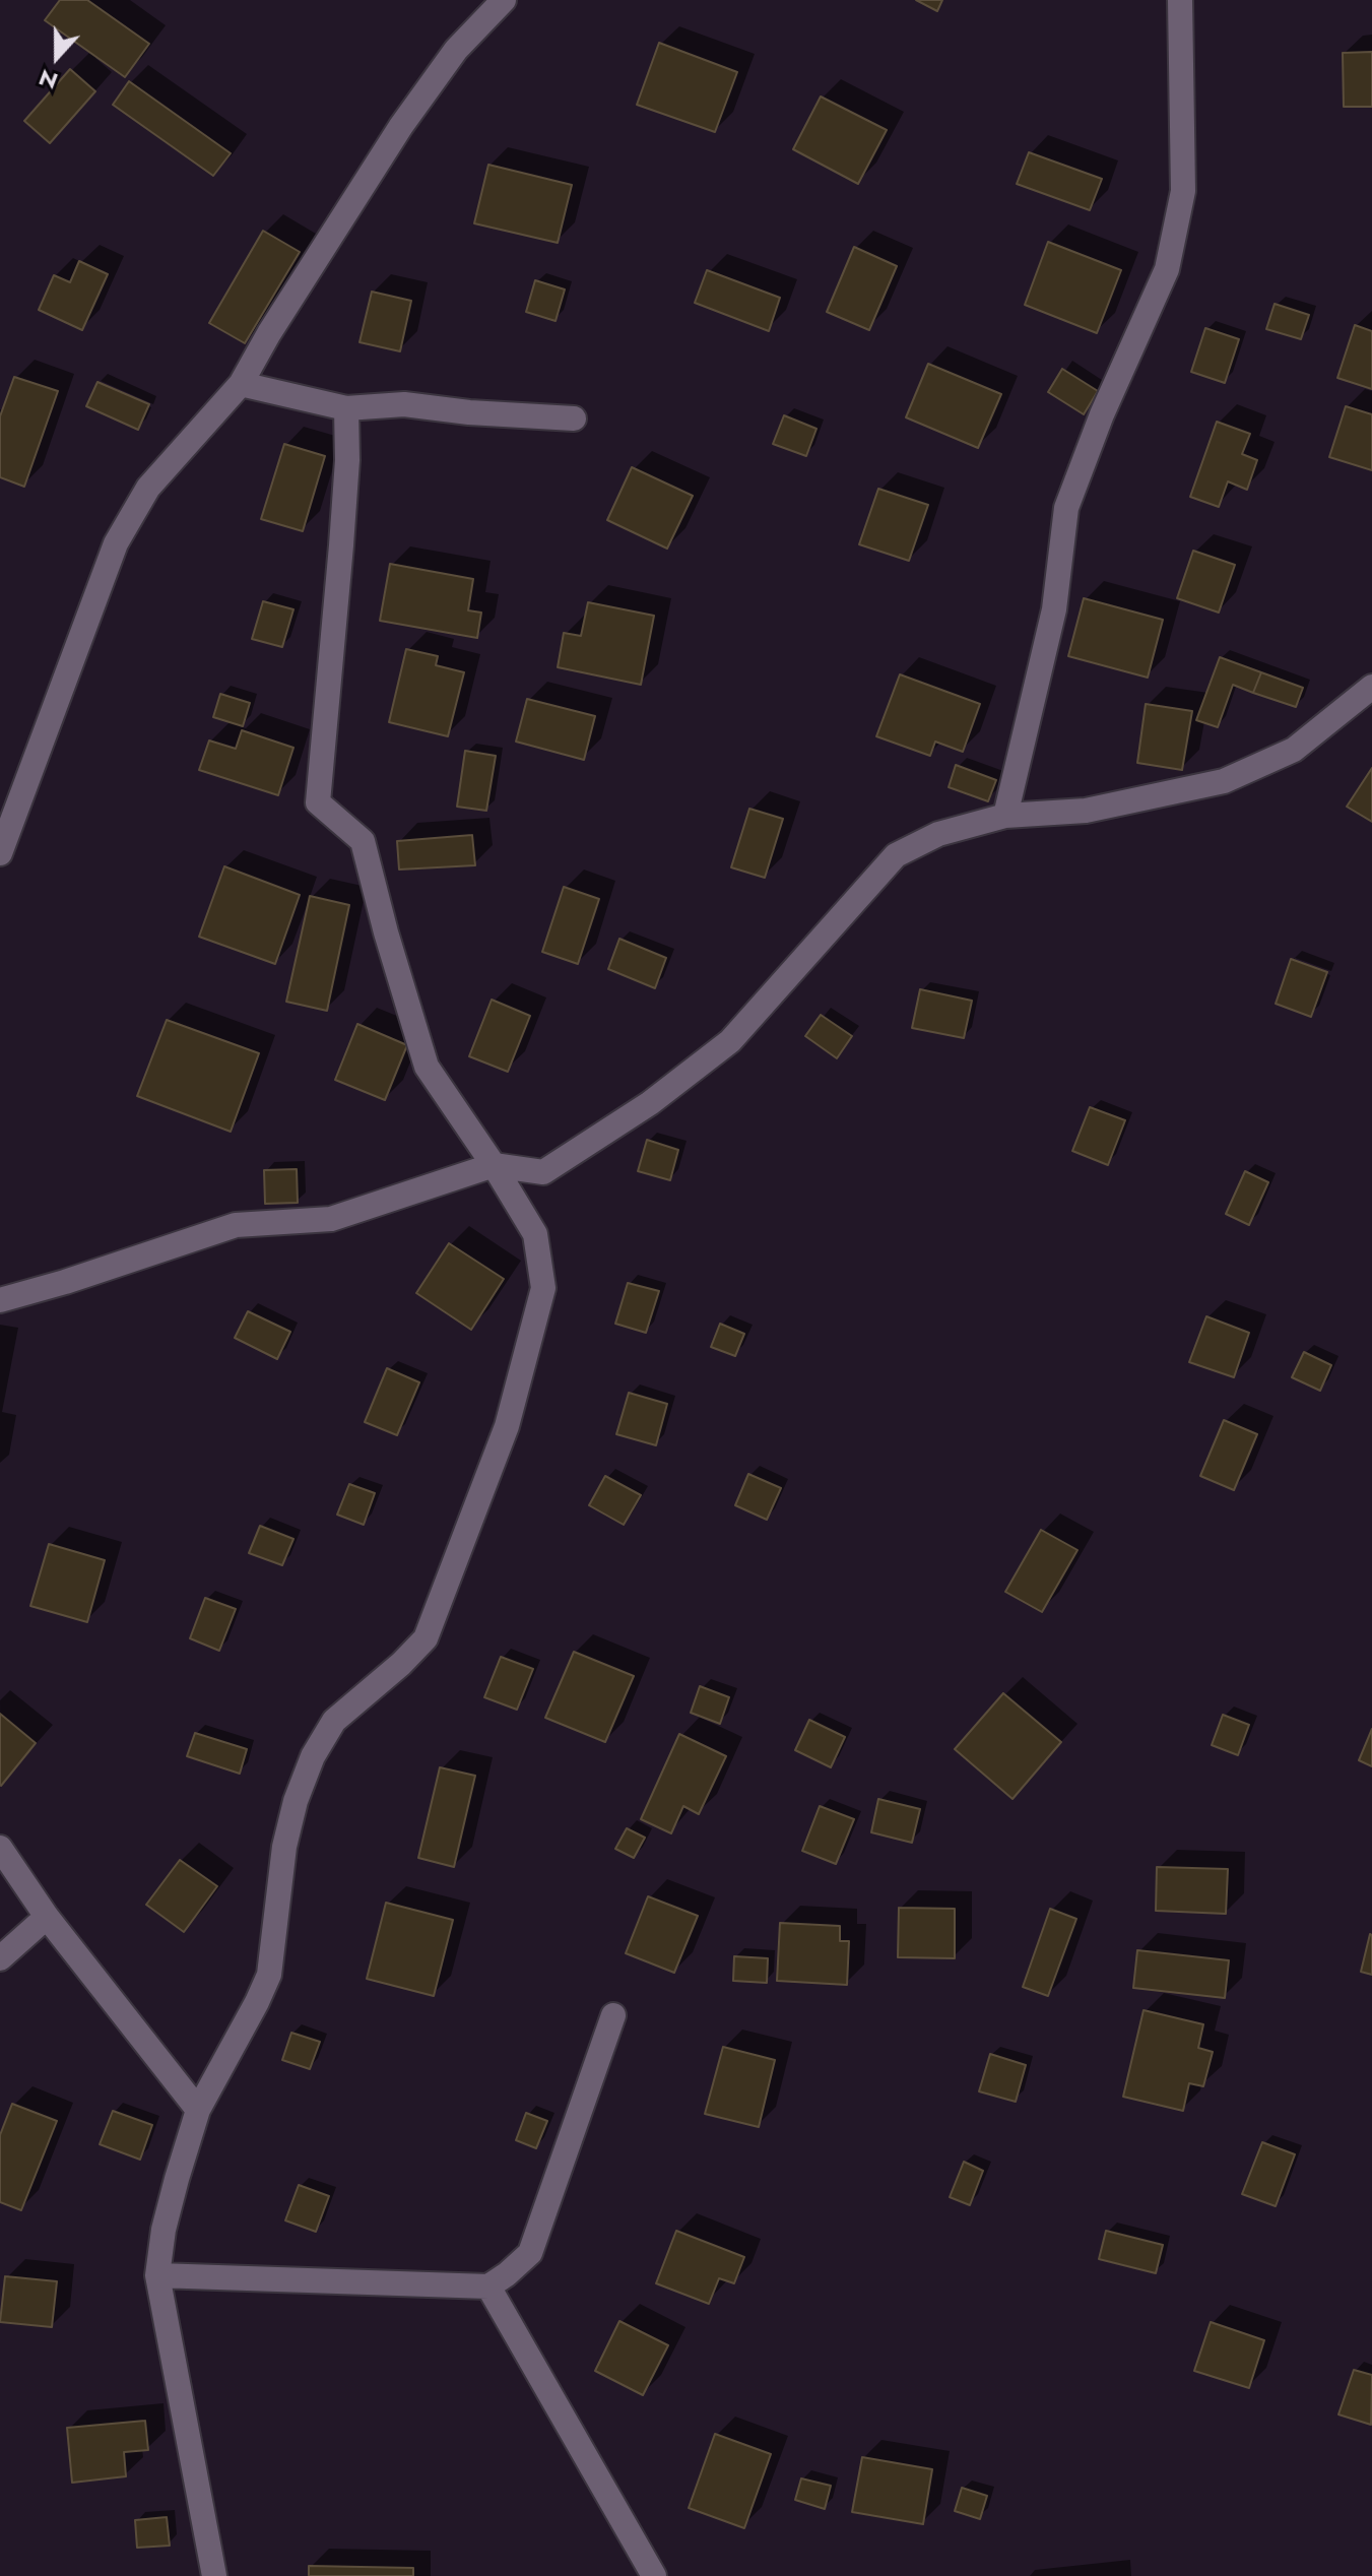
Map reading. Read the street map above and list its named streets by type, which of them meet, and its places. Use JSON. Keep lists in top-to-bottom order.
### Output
{
  "north": "bottom"
}
